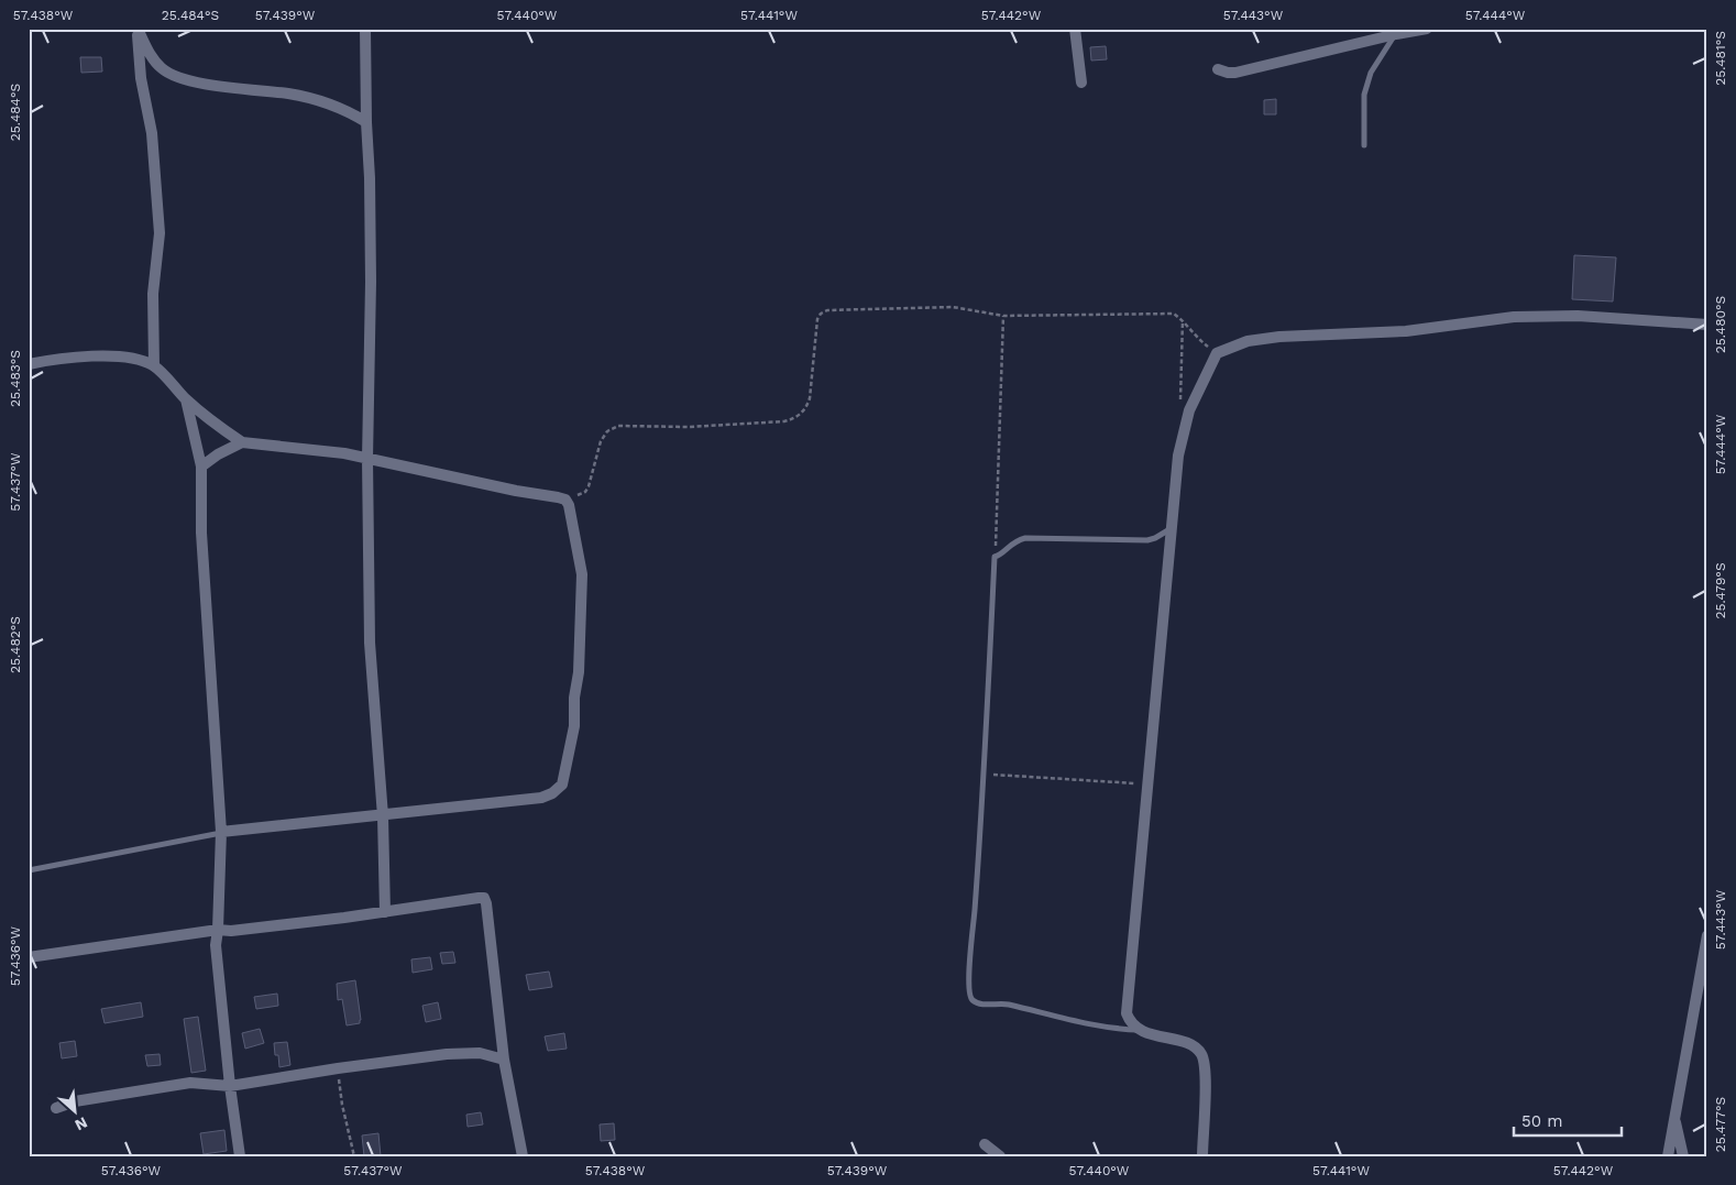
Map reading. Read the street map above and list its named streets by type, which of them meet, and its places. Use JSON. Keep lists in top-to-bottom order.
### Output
{
  "scale_bar": "50 m",
  "north": "bottom right",
  "coordinates": [
    "57.438°W",
    "25.484°S",
    "57.439°W",
    "57.440°W",
    "57.441°W",
    "57.442°W",
    "57.443°W",
    "57.444°W",
    "25.481°S",
    "25.480°S",
    "25.483°S",
    "57.437°W",
    "25.479°S",
    "25.482°S",
    "57.436°W",
    "25.477°S"
  ]
}
